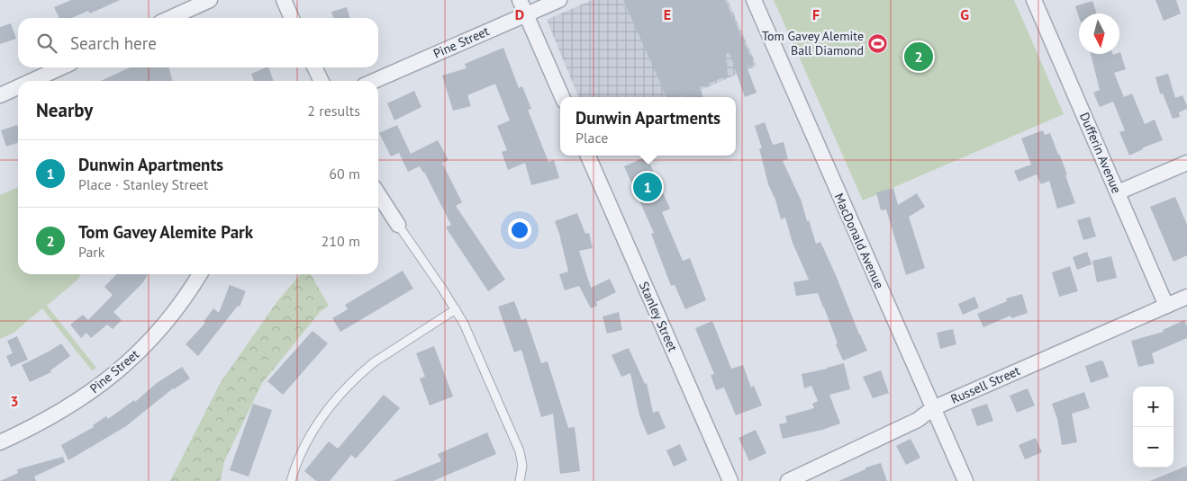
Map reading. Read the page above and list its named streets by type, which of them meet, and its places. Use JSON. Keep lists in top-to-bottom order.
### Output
{
  "streets": {
    "street": [
      "Pine Street",
      "Dufferin Avenue",
      "MacDonald Avenue",
      "Stanley Street",
      "Russell Street"
    ]
  },
  "crossings": [
    ["Dufferin Avenue", "Russell Street"],
    ["MacDonald Avenue", "Russell Street"]
  ],
  "places": {
    "sports": ["Tom Gavey Alemite Ball Diamond"]
  },
  "north": "bottom",
  "page": {
    "search": "Search here",
    "pins": ["2", "1"],
    "heading": ["Nearby", "2 results"],
    "popup": ["Dunwin Apartments", "Place"],
    "list": [
      {
        "mark": "1",
        "name": "Dunwin Apartments",
        "note": "Place · Stanley Street",
        "value": "60 m"
      },
      {
        "mark": "2",
        "name": "Tom Gavey Alemite Park",
        "note": "Park",
        "value": "210 m"
      }
    ],
    "map_buttons": ["+", "−"]
  },
  "grid": {
    "columns": [
      "D",
      "E",
      "F",
      "G"
    ],
    "rows": ["3"]
  }
}
